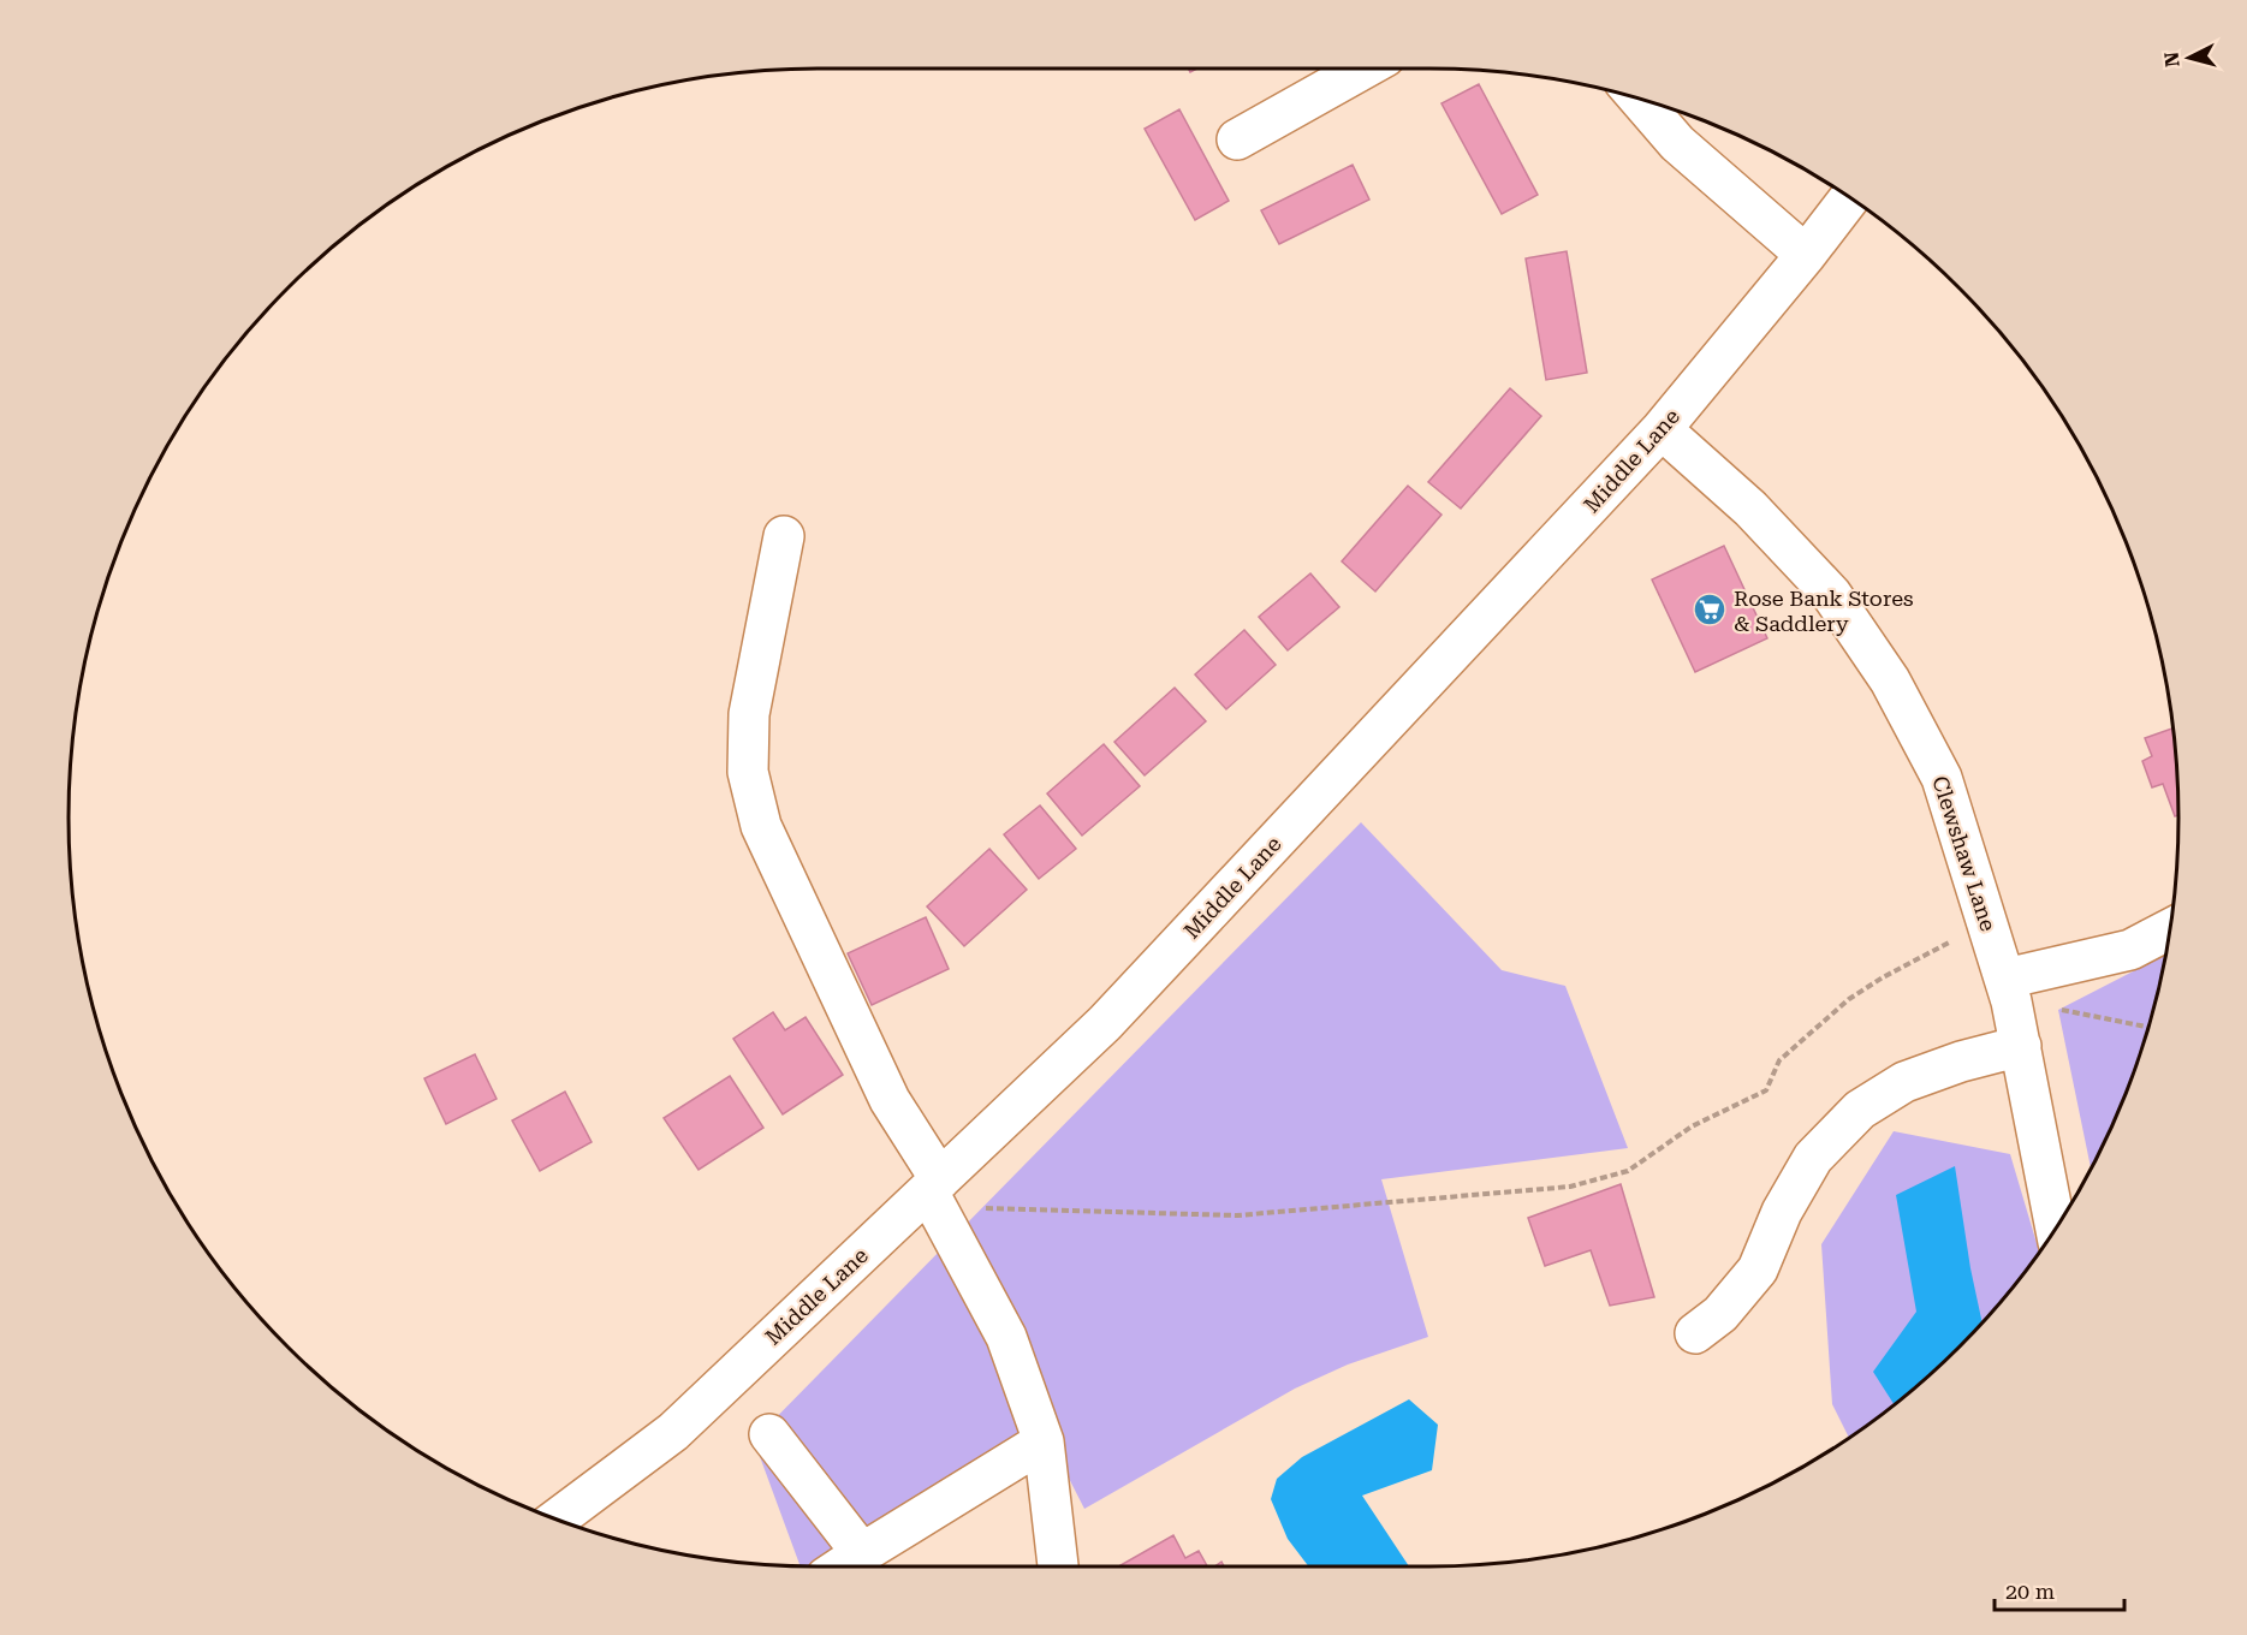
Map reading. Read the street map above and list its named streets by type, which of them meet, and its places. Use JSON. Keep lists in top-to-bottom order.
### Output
{
  "streets": {
    "street": ["Middle Lane", "Clewshaw Lane"]
  },
  "crossings": [
    ["Middle Lane", "Clewshaw Lane"]
  ],
  "places": {
    "supermarket": ["Rose Bank Stores & Saddlery"]
  },
  "scale_bar": "20 m",
  "north": "left"
}
